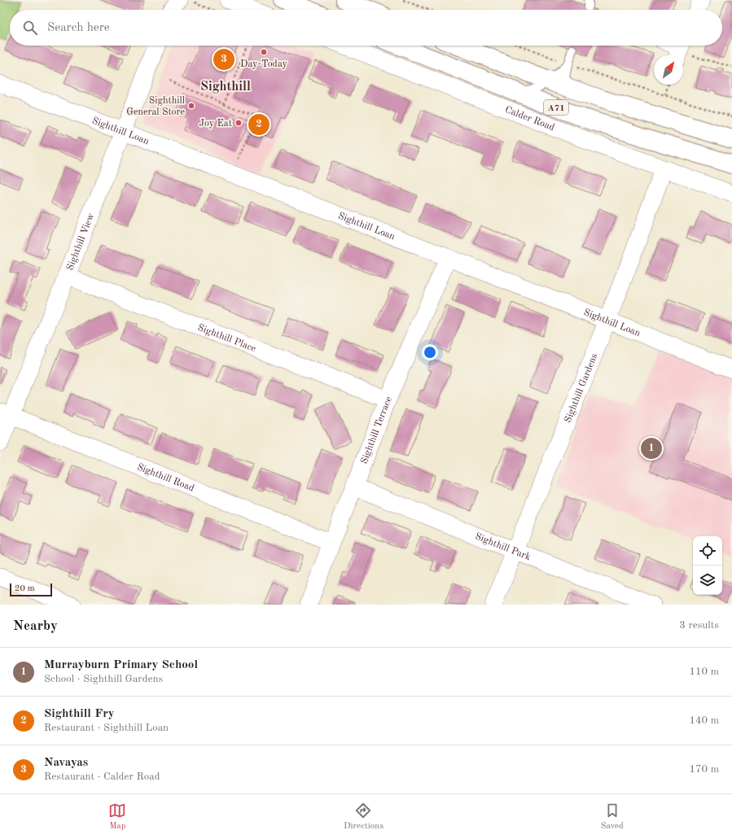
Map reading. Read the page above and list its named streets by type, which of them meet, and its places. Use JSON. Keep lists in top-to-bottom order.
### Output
{
  "streets": {
    "main road": ["A71", "Calder Road"],
    "street": [
      "Sighthill Loan",
      "Sighthill View",
      "Sighthill Place",
      "Sighthill Gardens",
      "Sighthill Terrace",
      "Sighthill Road",
      "Sighthill Park"
    ]
  },
  "crossings": [
    ["Calder Road", "Sighthill Gardens"],
    ["Sighthill Loan", "Sighthill View"],
    ["Sighthill Loan", "Sighthill Gardens"],
    ["Sighthill Loan", "Sighthill Terrace"],
    ["Sighthill View", "Sighthill Place"],
    ["Sighthill View", "Sighthill Road"],
    ["Sighthill Place", "Sighthill Terrace"],
    ["Sighthill Gardens", "Sighthill Park"],
    ["Sighthill Terrace", "Sighthill Road"],
    ["Sighthill Terrace", "Sighthill Park"]
  ],
  "districts": ["Sighthill"],
  "places": ["Day-Today", "Sighthill General Store", "Joy Eat"],
  "scale_bar": "20 m",
  "north": "top right",
  "page": {
    "search": "Search here",
    "pins": ["3", "2", "1"],
    "scale": "20 m",
    "heading": ["Nearby", "3 results"],
    "list": [
      {
        "mark": "1",
        "name": "Murrayburn Primary School",
        "note": "School · Sighthill Gardens",
        "value": "110 m"
      },
      {
        "mark": "2",
        "name": "Sighthill Fry",
        "note": "Restaurant · Sighthill Loan",
        "value": "140 m"
      },
      {
        "mark": "3",
        "name": "Navayas",
        "note": "Restaurant · Calder Road",
        "value": "170 m"
      }
    ],
    "nav": ["Map", "Directions", "Saved"]
  }
}
